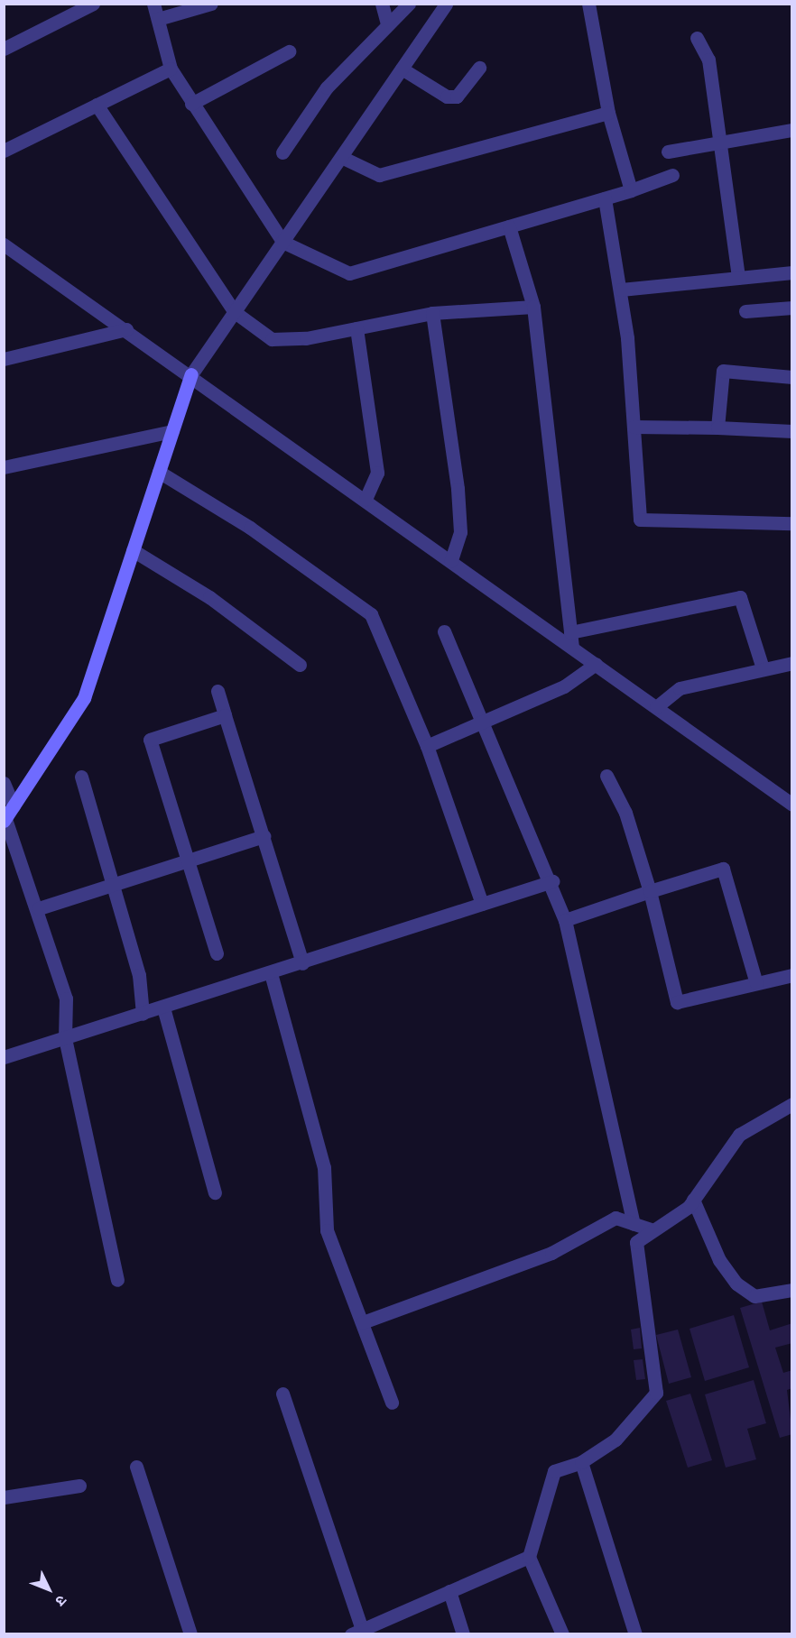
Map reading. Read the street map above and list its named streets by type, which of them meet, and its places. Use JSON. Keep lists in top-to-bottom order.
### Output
{
  "north": "bottom right"
}
